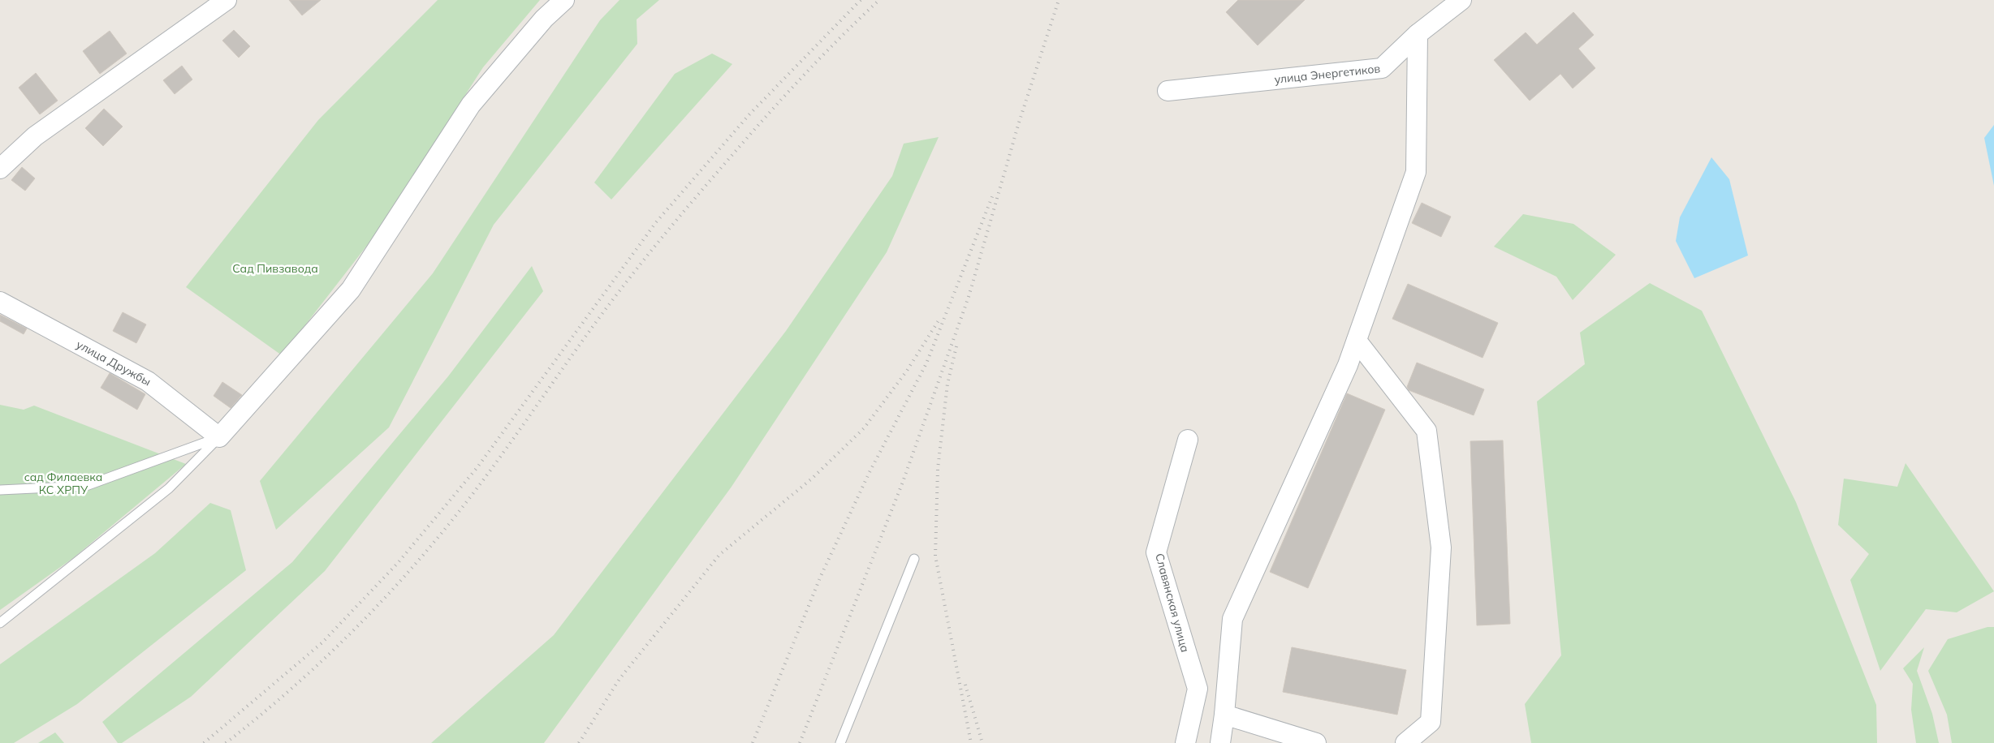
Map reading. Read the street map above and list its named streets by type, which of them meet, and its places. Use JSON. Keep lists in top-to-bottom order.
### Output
{
  "streets": {
    "street": ["улица Энергетиков", "улица Дружбы", "Славянская улица"]
  },
  "parks": ["Сад Пивзавода", "сад Филаевка КС ХРПУ"]
}
